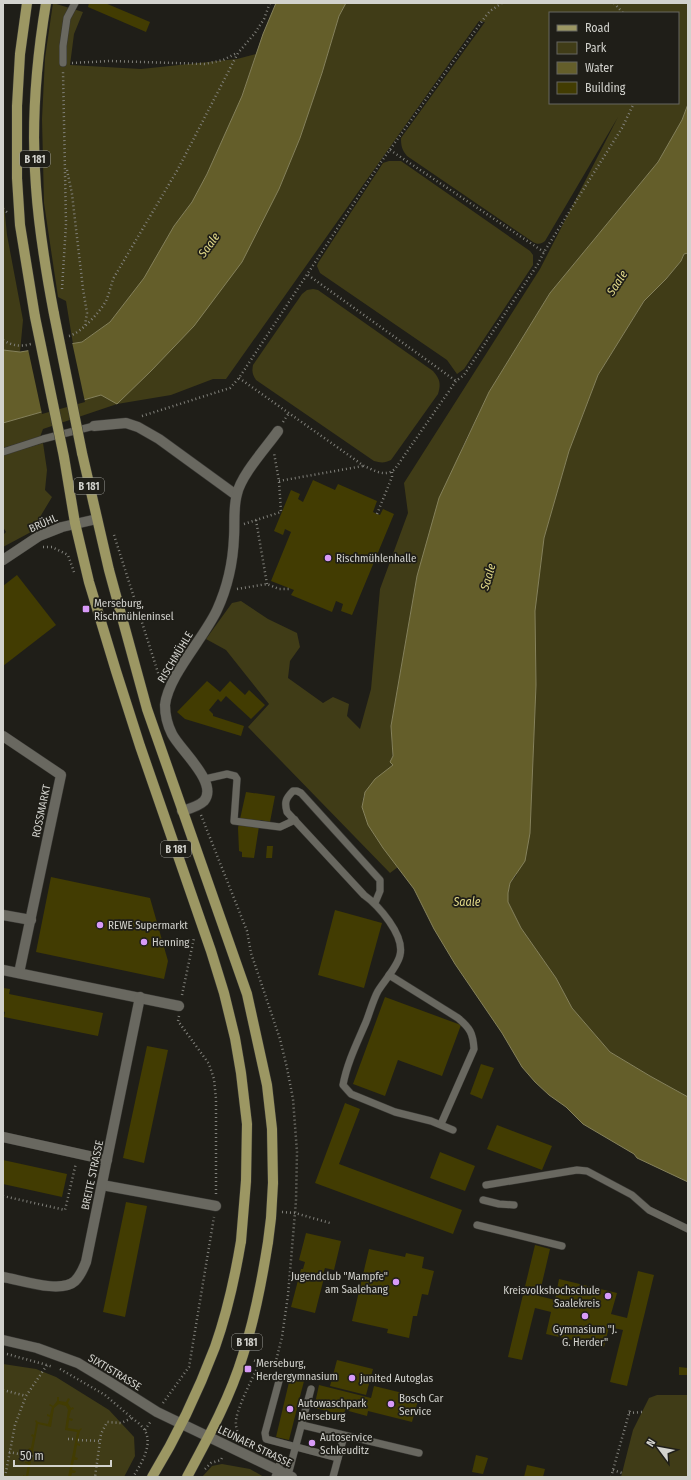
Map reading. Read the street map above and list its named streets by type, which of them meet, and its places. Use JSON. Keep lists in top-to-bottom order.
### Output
{
  "streets": {
    "main road": ["B 181"],
    "street": [
      "BRÜHL",
      "RISCHMÜHLE",
      "ROSSMARKT",
      "BREITE STRASSE",
      "SIXTISTRASSE",
      "LEUNAER STRASSE"
    ]
  },
  "crossings": [
    ["B 181", "BRÜHL"],
    ["B 181", "SIXTISTRASSE"],
    ["B 181", "LEUNAER STRASSE"],
    ["SIXTISTRASSE", "LEUNAER STRASSE"]
  ],
  "water": ["Saale"],
  "places": {
    "other": [
      "Rischmühlenhalle",
      "REWE Supermarkt",
      "Henning",
      "Jugendclub \"Mampfe\" am Saalehang",
      "Kreisvolkshochschule Saalekreis",
      "Gymnasium \"J. G. Herder\"",
      "junited Autoglas",
      "Bosch Car Service",
      "Autowaschpark Merseburg",
      "Autoservice Schkeuditz"
    ],
    "transit": ["Merseburg, Rischmühleninsel", "Merseburg, Herdergymnasium"]
  },
  "legend": [
    "Road",
    "Park",
    "Water",
    "Building"
  ],
  "scale_bar": "50 m",
  "north": "top left"
}
